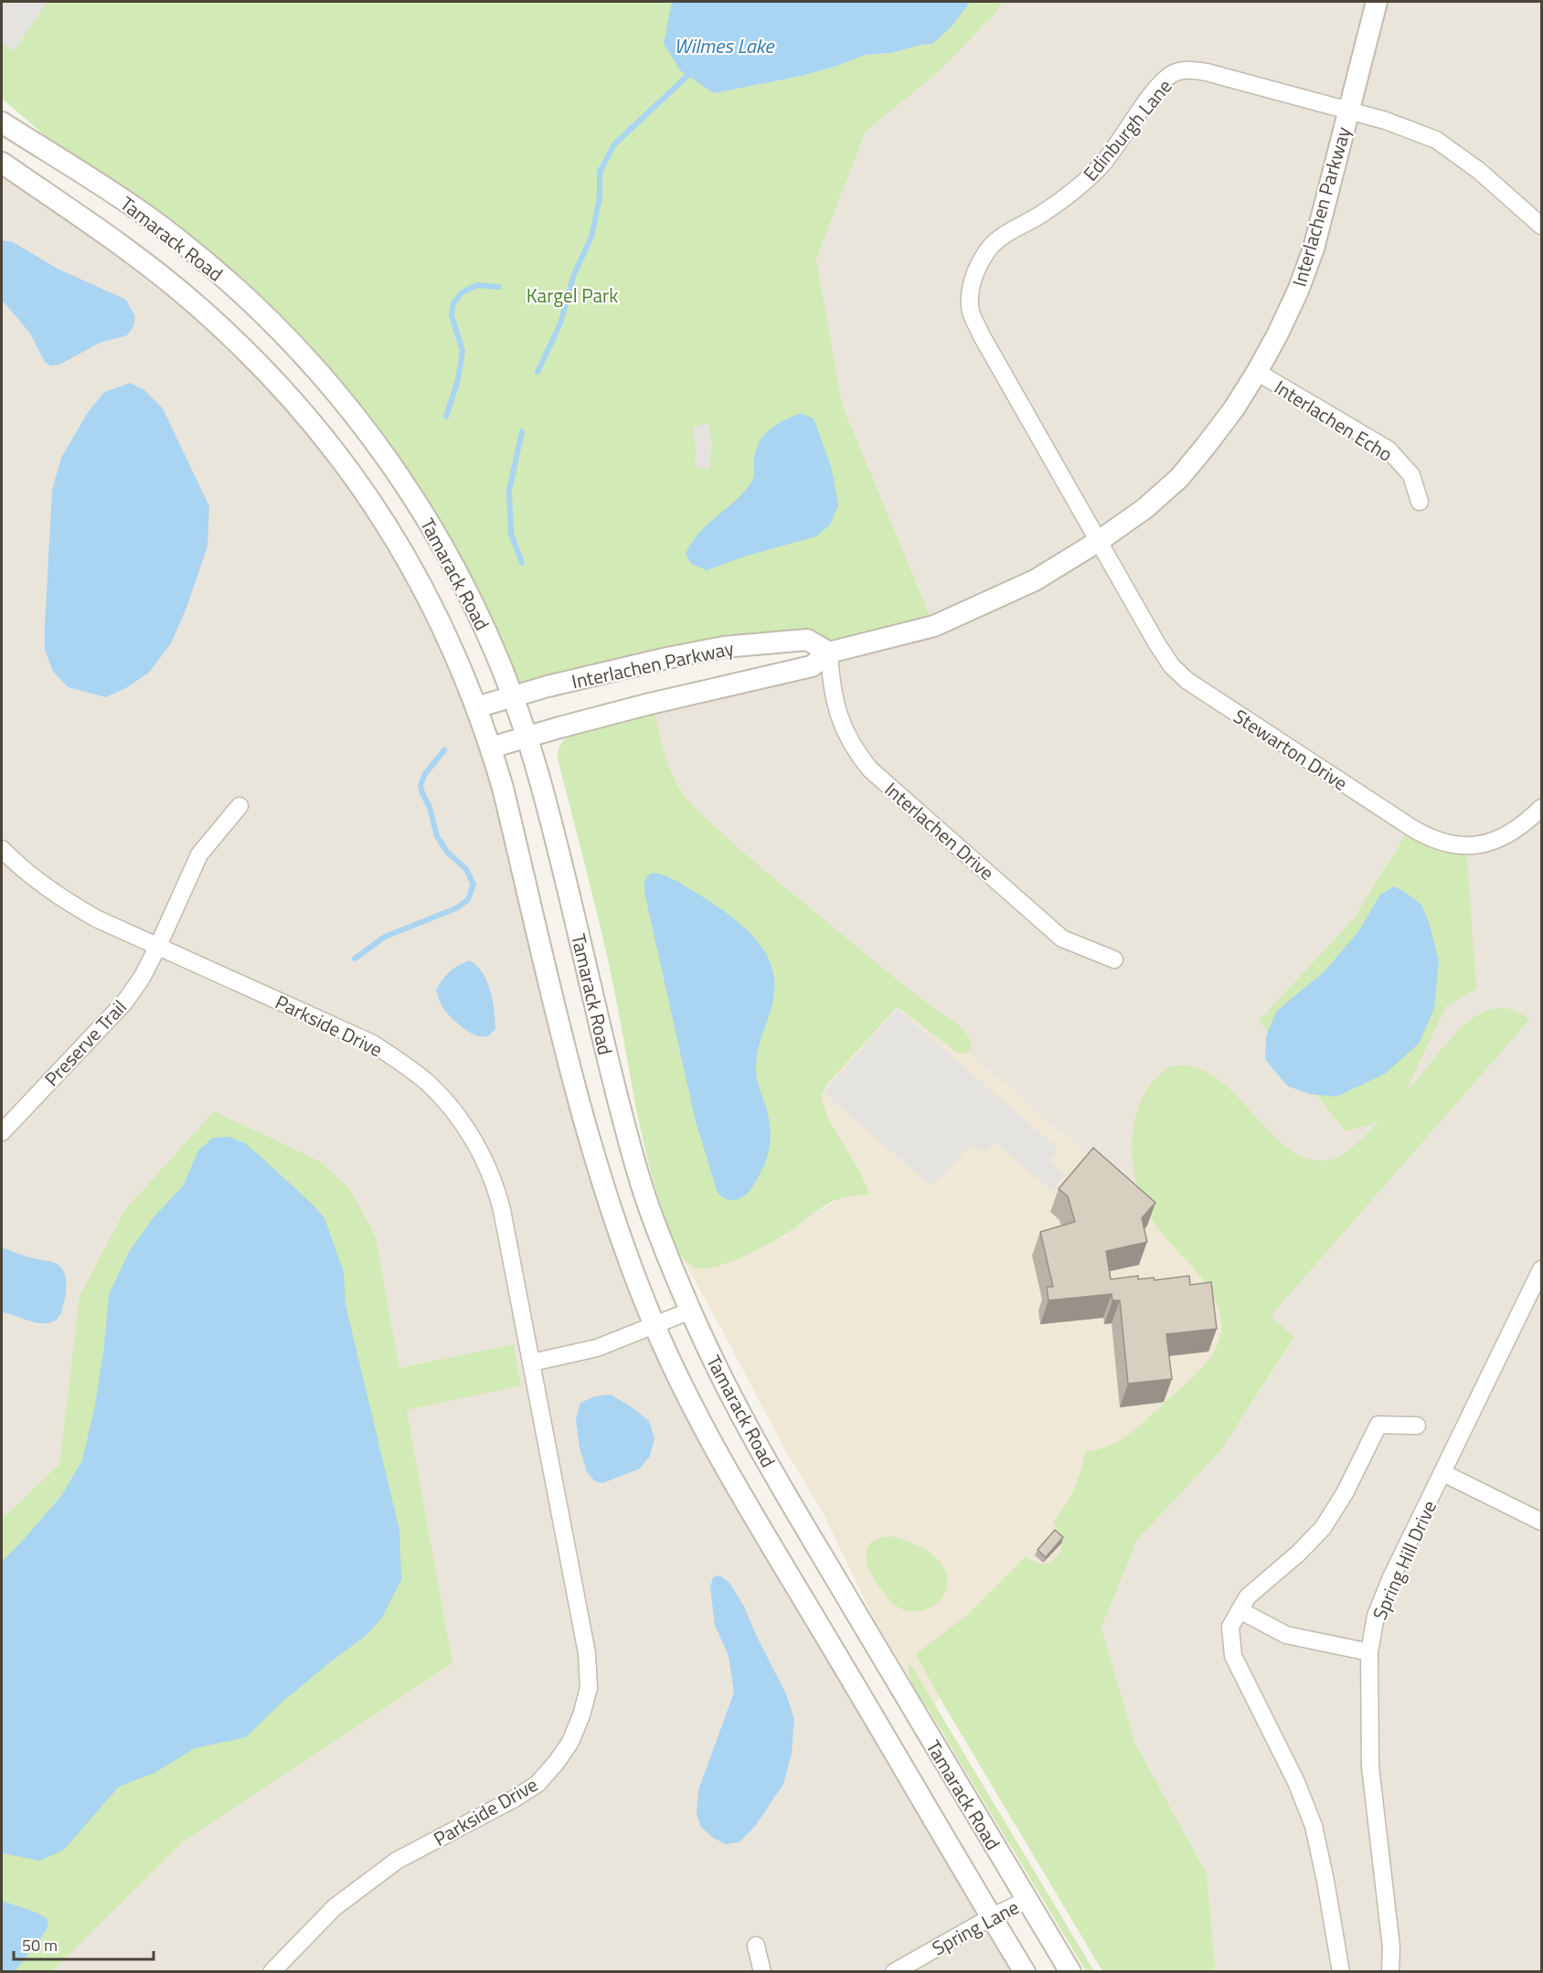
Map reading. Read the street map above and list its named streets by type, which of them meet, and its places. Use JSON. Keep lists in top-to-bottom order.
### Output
{
  "streets": {
    "street": [
      "Edinburgh Lane",
      "Interlachen Parkway",
      "Tamarack Road",
      "Interlachen Echo",
      "Stewarton Drive",
      "Interlachen Drive",
      "Parkside Drive",
      "Preserve Trail",
      "Spring Hill Drive",
      "Spring Lane"
    ]
  },
  "crossings": [
    ["Edinburgh Lane", "Interlachen Parkway"],
    ["Edinburgh Lane", "Stewarton Drive"],
    ["Interlachen Parkway", "Tamarack Road"],
    ["Interlachen Parkway", "Interlachen Echo"],
    ["Interlachen Parkway", "Stewarton Drive"],
    ["Interlachen Parkway", "Interlachen Drive"],
    ["Tamarack Road", "Spring Lane"],
    ["Parkside Drive", "Preserve Trail"]
  ],
  "water": ["Wilmes Lake"],
  "parks": ["Kargel Park"],
  "scale_bar": "50 m"
}
